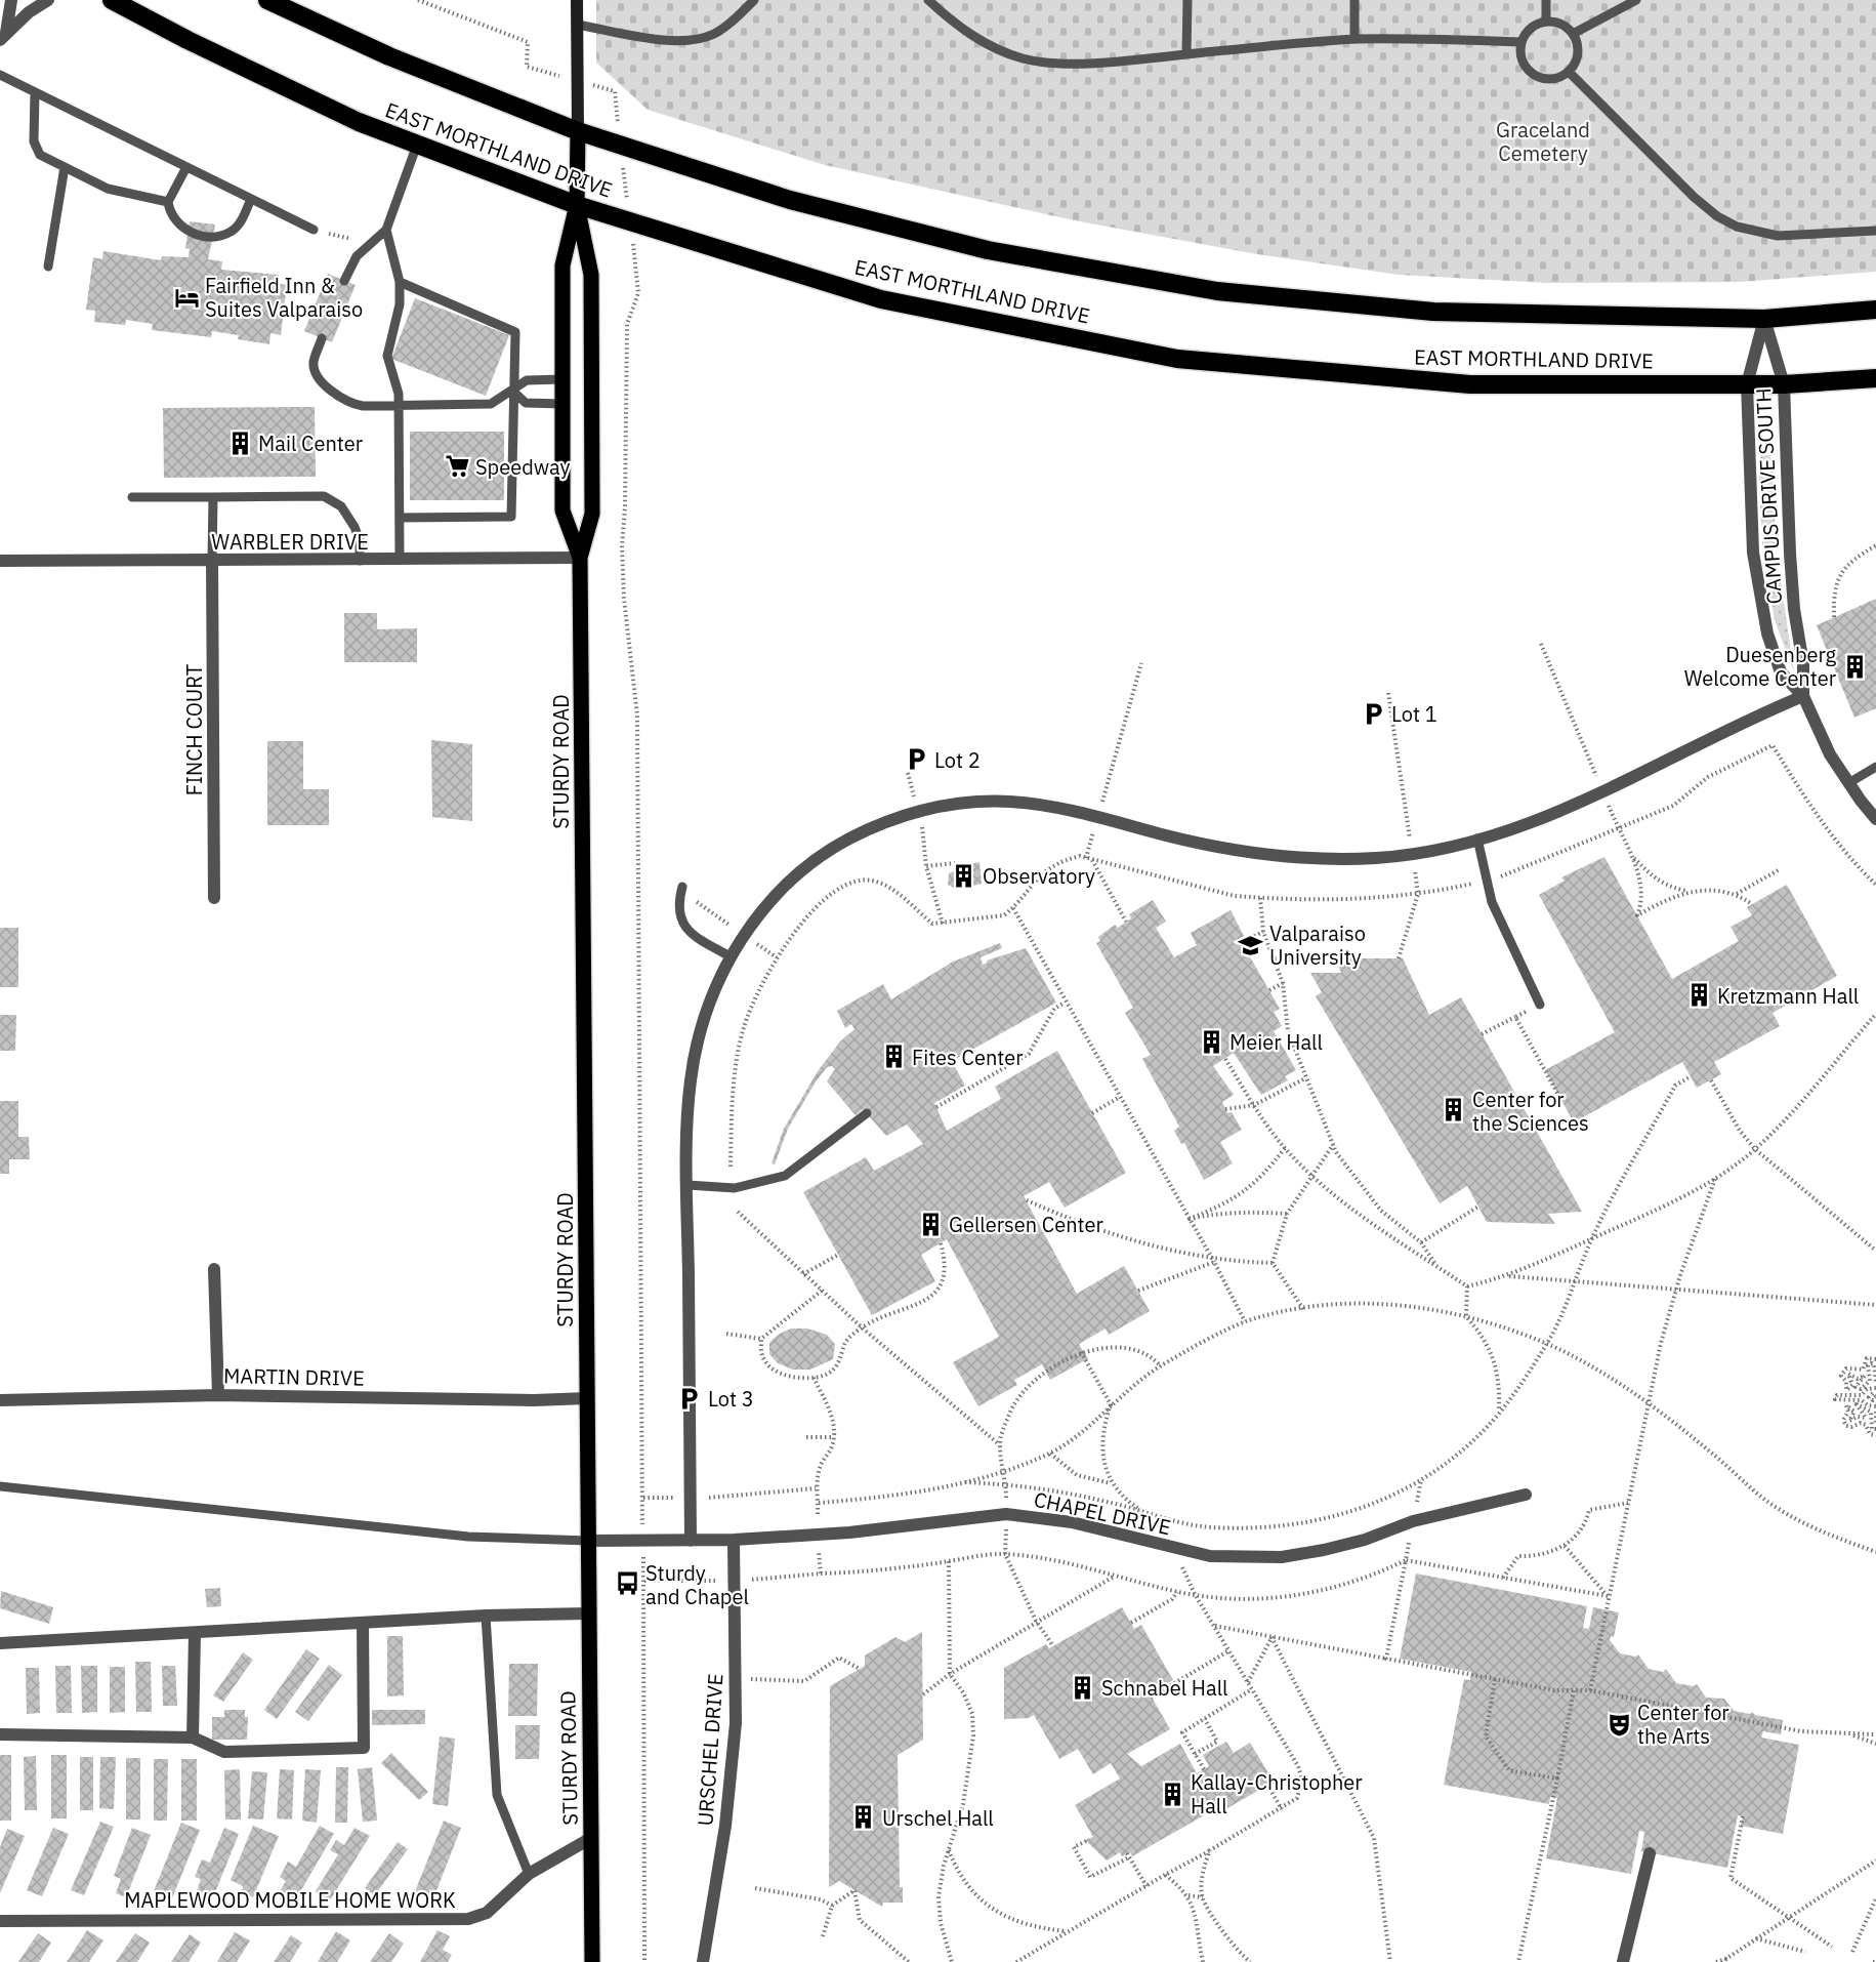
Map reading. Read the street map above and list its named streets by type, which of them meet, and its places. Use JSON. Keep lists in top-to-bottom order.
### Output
{
  "streets": {
    "highway": ["EAST MORTHLAND DRIVE"],
    "main road": ["STURDY ROAD"],
    "street": [
      "CAMPUS DRIVE SOUTH",
      "WARBLER DRIVE",
      "FINCH COURT",
      "MARTIN DRIVE",
      "CHAPEL DRIVE",
      "URSCHEL DRIVE",
      "MAPLEWOOD MOBILE HOME WORK"
    ]
  },
  "crossings": [
    ["EAST MORTHLAND DRIVE", "CAMPUS DRIVE SOUTH"],
    ["EAST MORTHLAND DRIVE", "STURDY ROAD"],
    ["WARBLER DRIVE", "FINCH COURT"],
    ["WARBLER DRIVE", "STURDY ROAD"],
    ["STURDY ROAD", "MARTIN DRIVE"],
    ["STURDY ROAD", "CHAPEL DRIVE"],
    ["STURDY ROAD", "MAPLEWOOD MOBILE HOME WORK"],
    ["CHAPEL DRIVE", "URSCHEL DRIVE"]
  ],
  "parks": ["Graceland Cemetery"],
  "places": {
    "hotel": ["Fairfield Inn & Suites Valparaiso"],
    "building": [
      "Mail Center",
      "Duesenberg Welcome Center",
      "Observatory",
      "Kretzmann Hall",
      "Meier Hall",
      "Fites Center",
      "Center for the Sciences",
      "Gellersen Center",
      "Schnabel Hall",
      "Kallay-Christopher Hall",
      "Urschel Hall"
    ],
    "supermarket": ["Speedway"],
    "parking": ["Lot 1", "Lot 2", "Lot 3"],
    "school or university": ["Valparaiso University"],
    "bus stop": ["Sturdy and Chapel"],
    "theatre": ["Center for the Arts"]
  }
}
